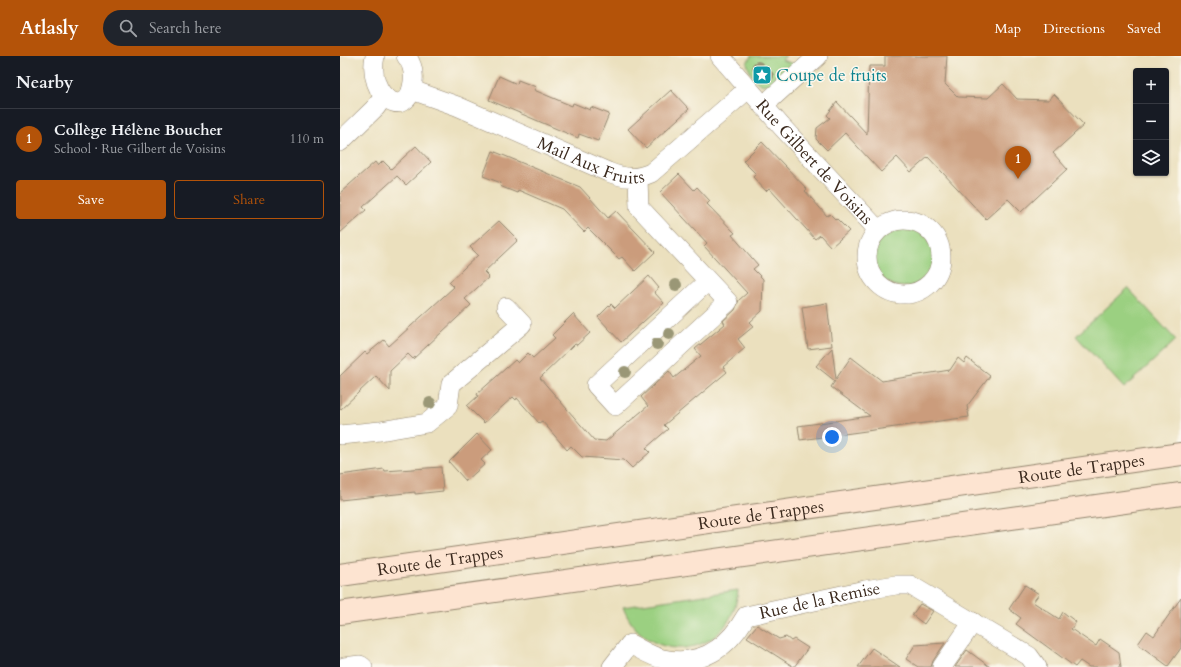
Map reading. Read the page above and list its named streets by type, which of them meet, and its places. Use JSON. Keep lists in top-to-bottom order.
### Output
{
  "streets": {
    "main road": ["Route de Trappes"],
    "street": ["Mail Aux Fruits", "Rue Gilbert de Voisins", "Rue de la Remise"]
  },
  "crossings": [
    ["Mail Aux Fruits", "Rue Gilbert de Voisins"]
  ],
  "places": {
    "place": ["Coupe de fruits"]
  },
  "page": {
    "header": "Atlasly",
    "search": "Search here",
    "nav": ["Map", "Directions", "Saved"],
    "heading": "Nearby",
    "map_buttons": ["+", "−"],
    "list": [
      {
        "mark": "1",
        "name": "Collège Hélène Boucher",
        "note": "School · Rue Gilbert de Voisins",
        "value": "110 m"
      }
    ],
    "pins": "1",
    "buttons": ["Save", "Share"]
  }
}
